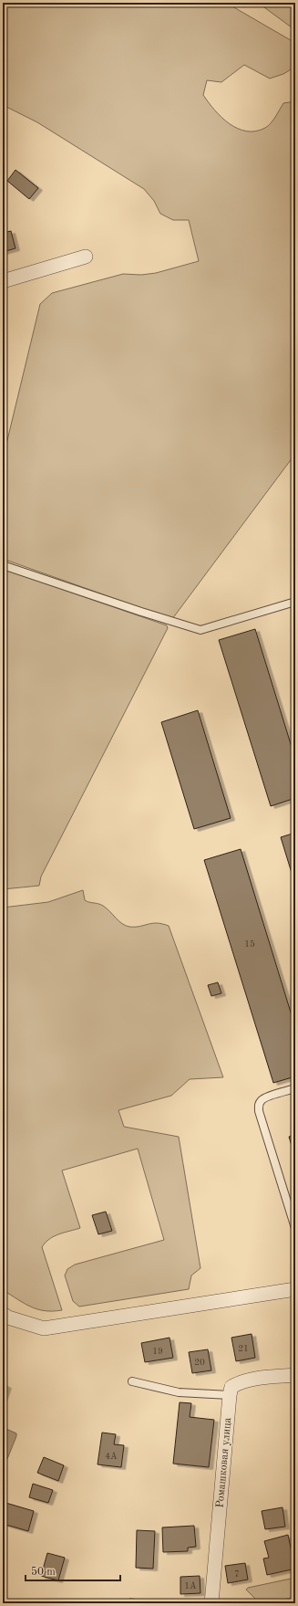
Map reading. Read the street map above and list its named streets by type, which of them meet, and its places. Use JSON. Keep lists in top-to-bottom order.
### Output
{
  "streets": {
    "street": ["Ромашковая улица"]
  },
  "house_numbers": [
    "15",
    "21",
    "19",
    "20",
    "4А",
    "7",
    "1А"
  ],
  "scale_bar": "50 m"
}
